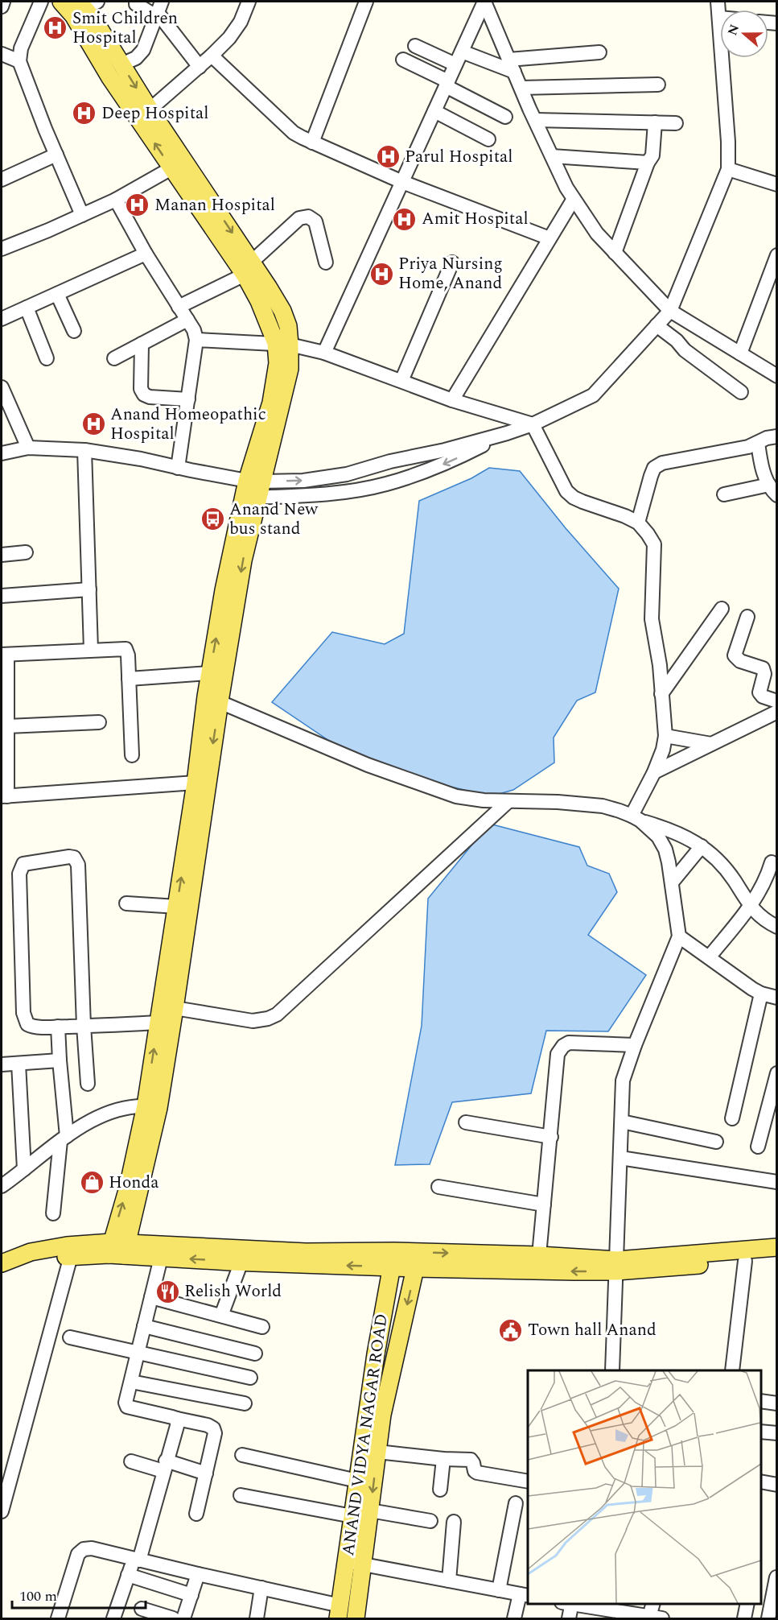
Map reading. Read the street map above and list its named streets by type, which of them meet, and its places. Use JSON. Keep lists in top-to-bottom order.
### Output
{
  "streets": {
    "main road": ["ANAND VIDYA NAGAR ROAD"]
  },
  "places": {
    "hospital": [
      "Smit Children Hospital",
      "Deep Hospital",
      "Parul Hospital",
      "Manan Hospital",
      "Amit Hospital",
      "Priya Nursing Home, Anand",
      "Anand Homeopathic Hospital"
    ],
    "bus stop": ["Anand New bus stand"],
    "shop": ["Honda"],
    "restaurant": ["Relish World"],
    "public building": ["Town hall Anand"]
  },
  "scale_bar": "100 m",
  "north": "left"
}
